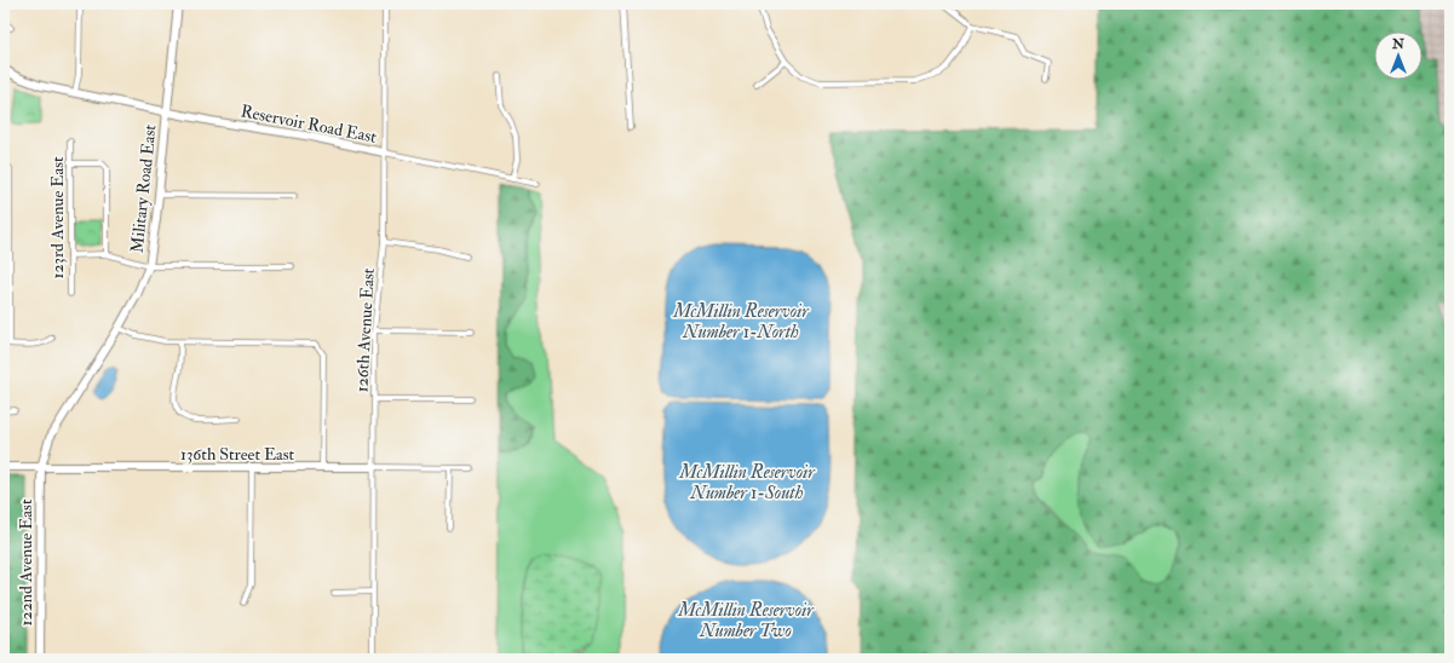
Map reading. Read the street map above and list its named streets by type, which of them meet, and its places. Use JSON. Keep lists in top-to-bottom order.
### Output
{
  "streets": {
    "street": [
      "Reservoir Road East",
      "Military Road East",
      "123rd Avenue East",
      "126th Avenue East",
      "136th Street East",
      "122nd Avenue East"
    ]
  },
  "crossings": [
    ["Reservoir Road East", "Military Road East"],
    ["Reservoir Road East", "126th Avenue East"],
    ["Military Road East", "136th Street East"],
    ["Military Road East", "122nd Avenue East"],
    ["126th Avenue East", "136th Street East"],
    ["136th Street East", "122nd Avenue East"]
  ],
  "water": ["McMillin Reservoir Number 1-North", "McMillin Reservoir Number 1-South", "McMillin Reservoir Number Two"],
  "north": "top"
}
